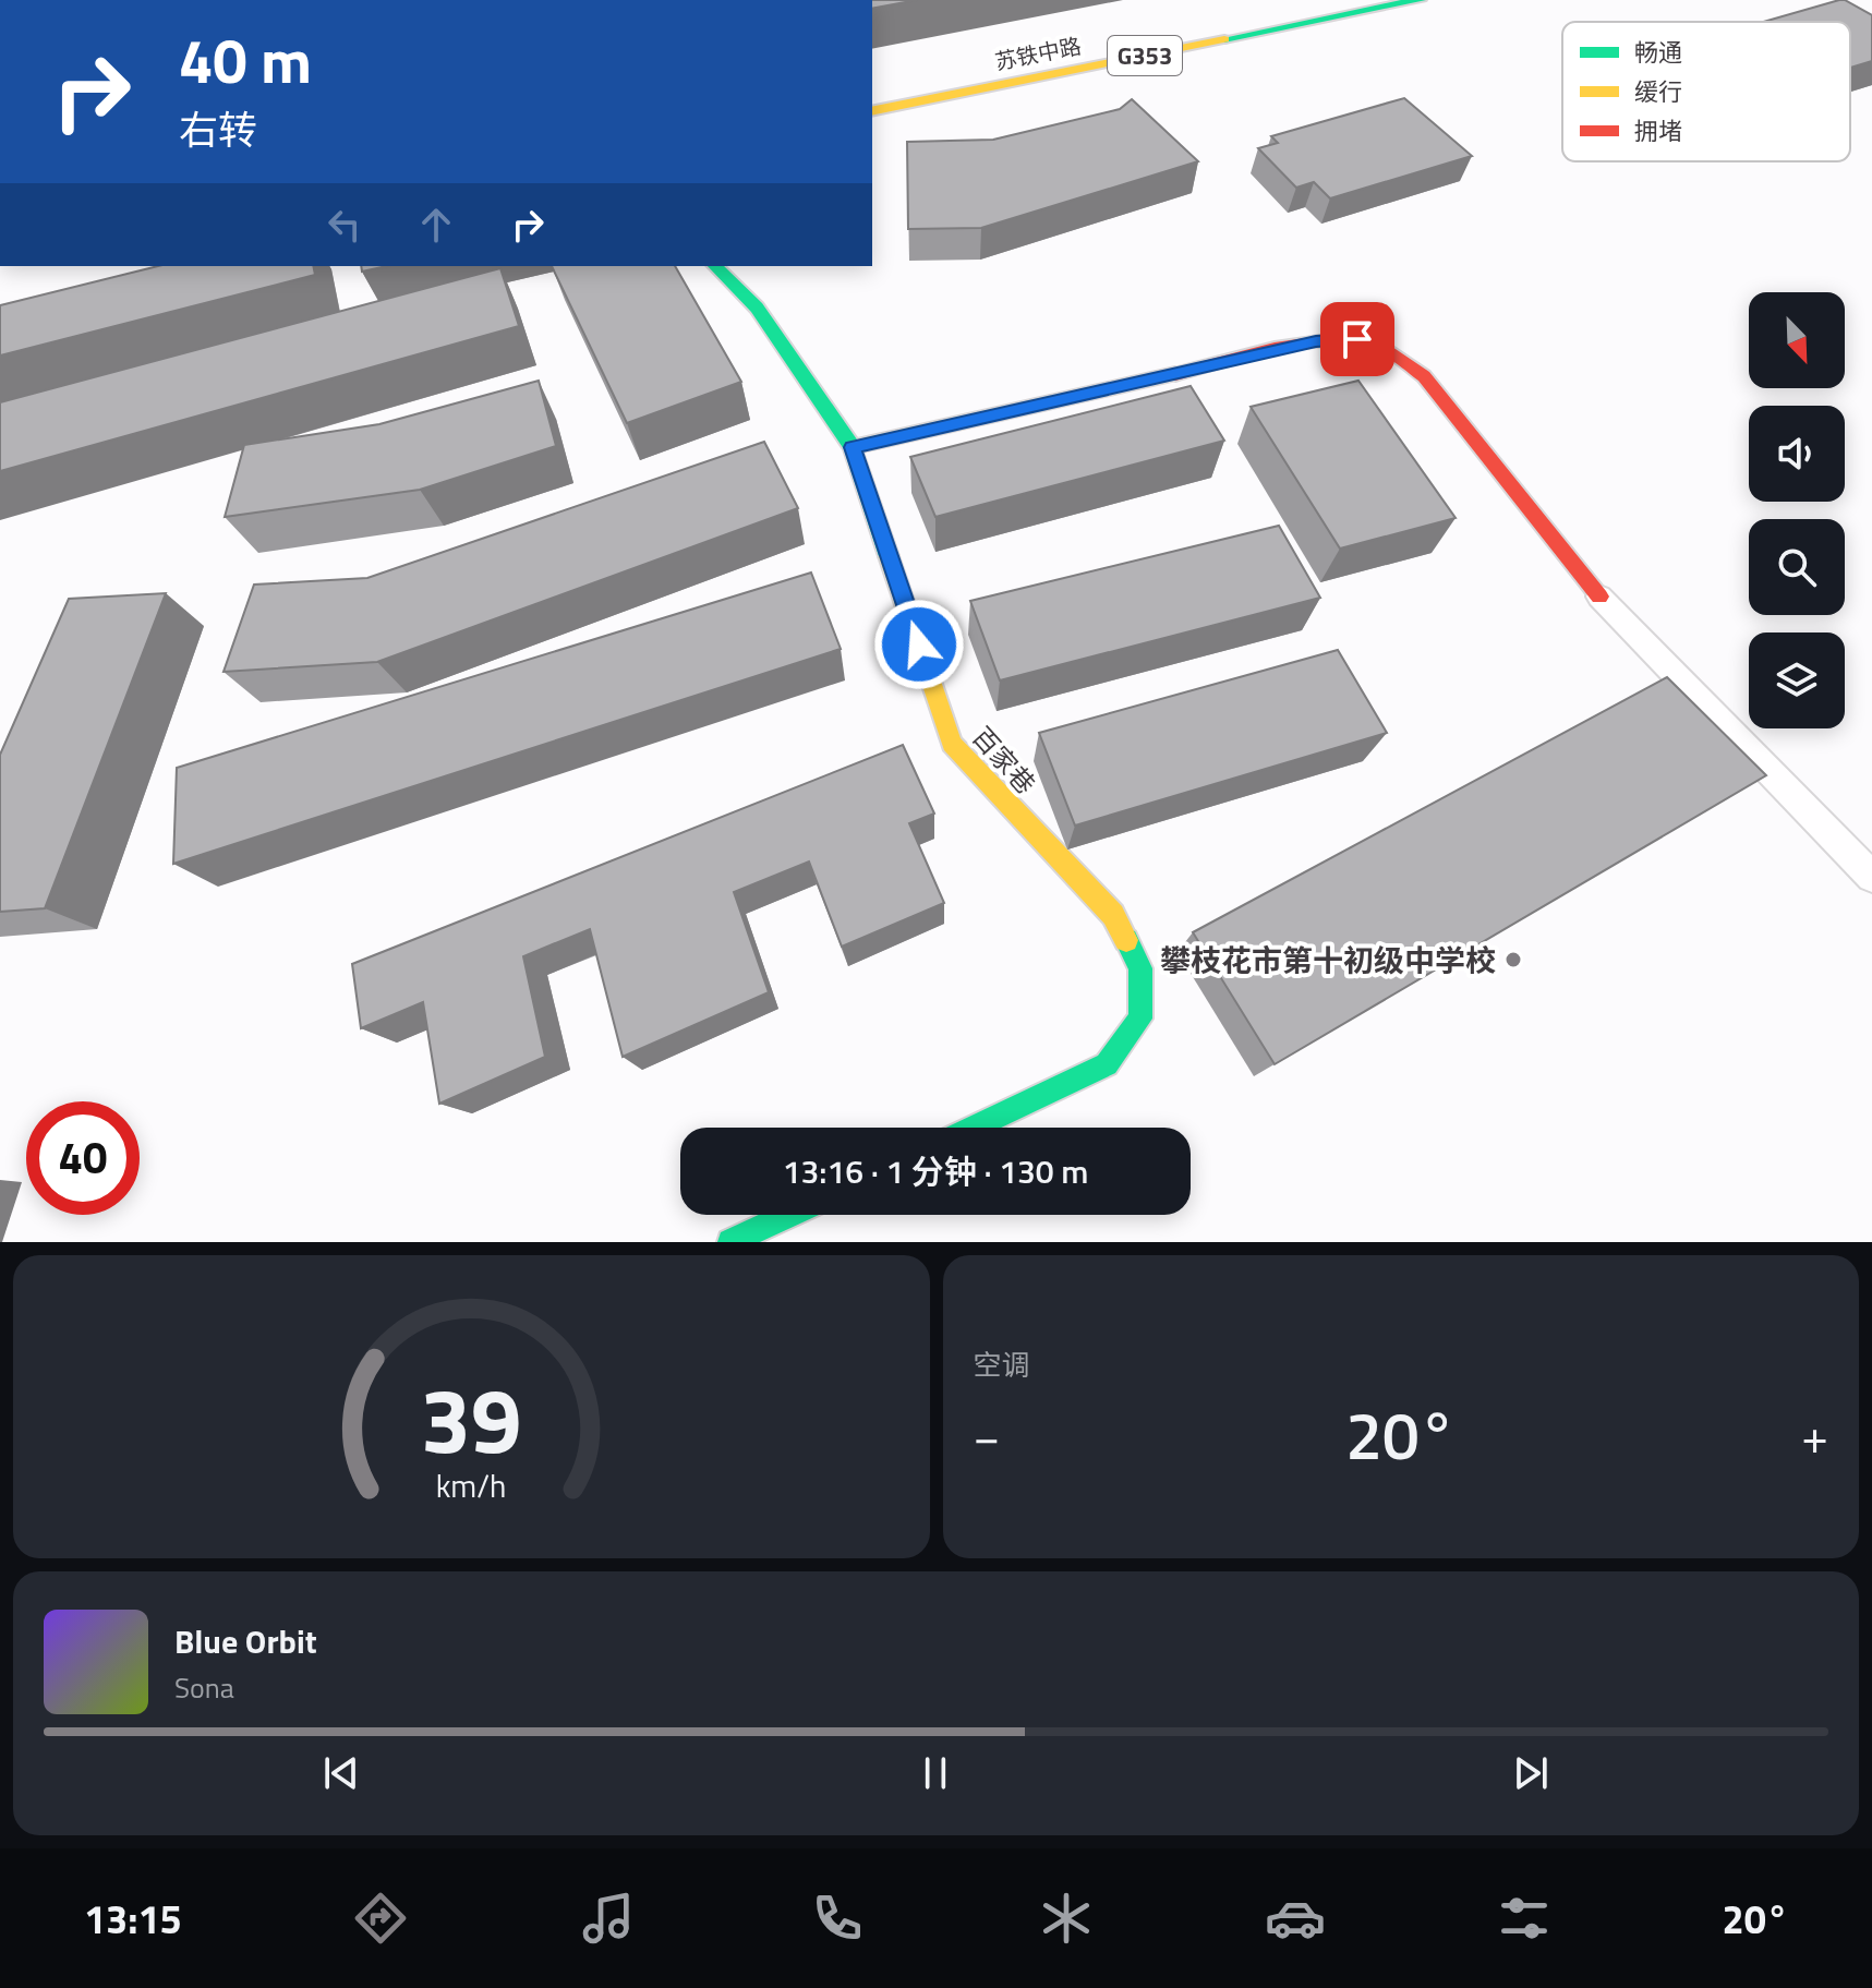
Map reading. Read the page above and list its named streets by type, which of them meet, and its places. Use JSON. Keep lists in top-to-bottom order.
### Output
{
  "streets": {
    "main road": ["苏铁中路", "G353", "百家巷"]
  },
  "places": ["攀枝花市第十初级中学校"],
  "legend": ["畅通", "缓行", "拥堵"],
  "north": "bottom right",
  "page": {
    "turn": ["40 m", "右转"],
    "limit": "40",
    "trip": "13:16 · 1 分钟 · 130 m",
    "tile": "空调",
    "heat": ["−", "20°", "+"],
    "song": ["Blue Orbit", "Sona"],
    "tabs": ["13:15", "20°"],
    "gauge": ["39", "km/h"]
  }
}
